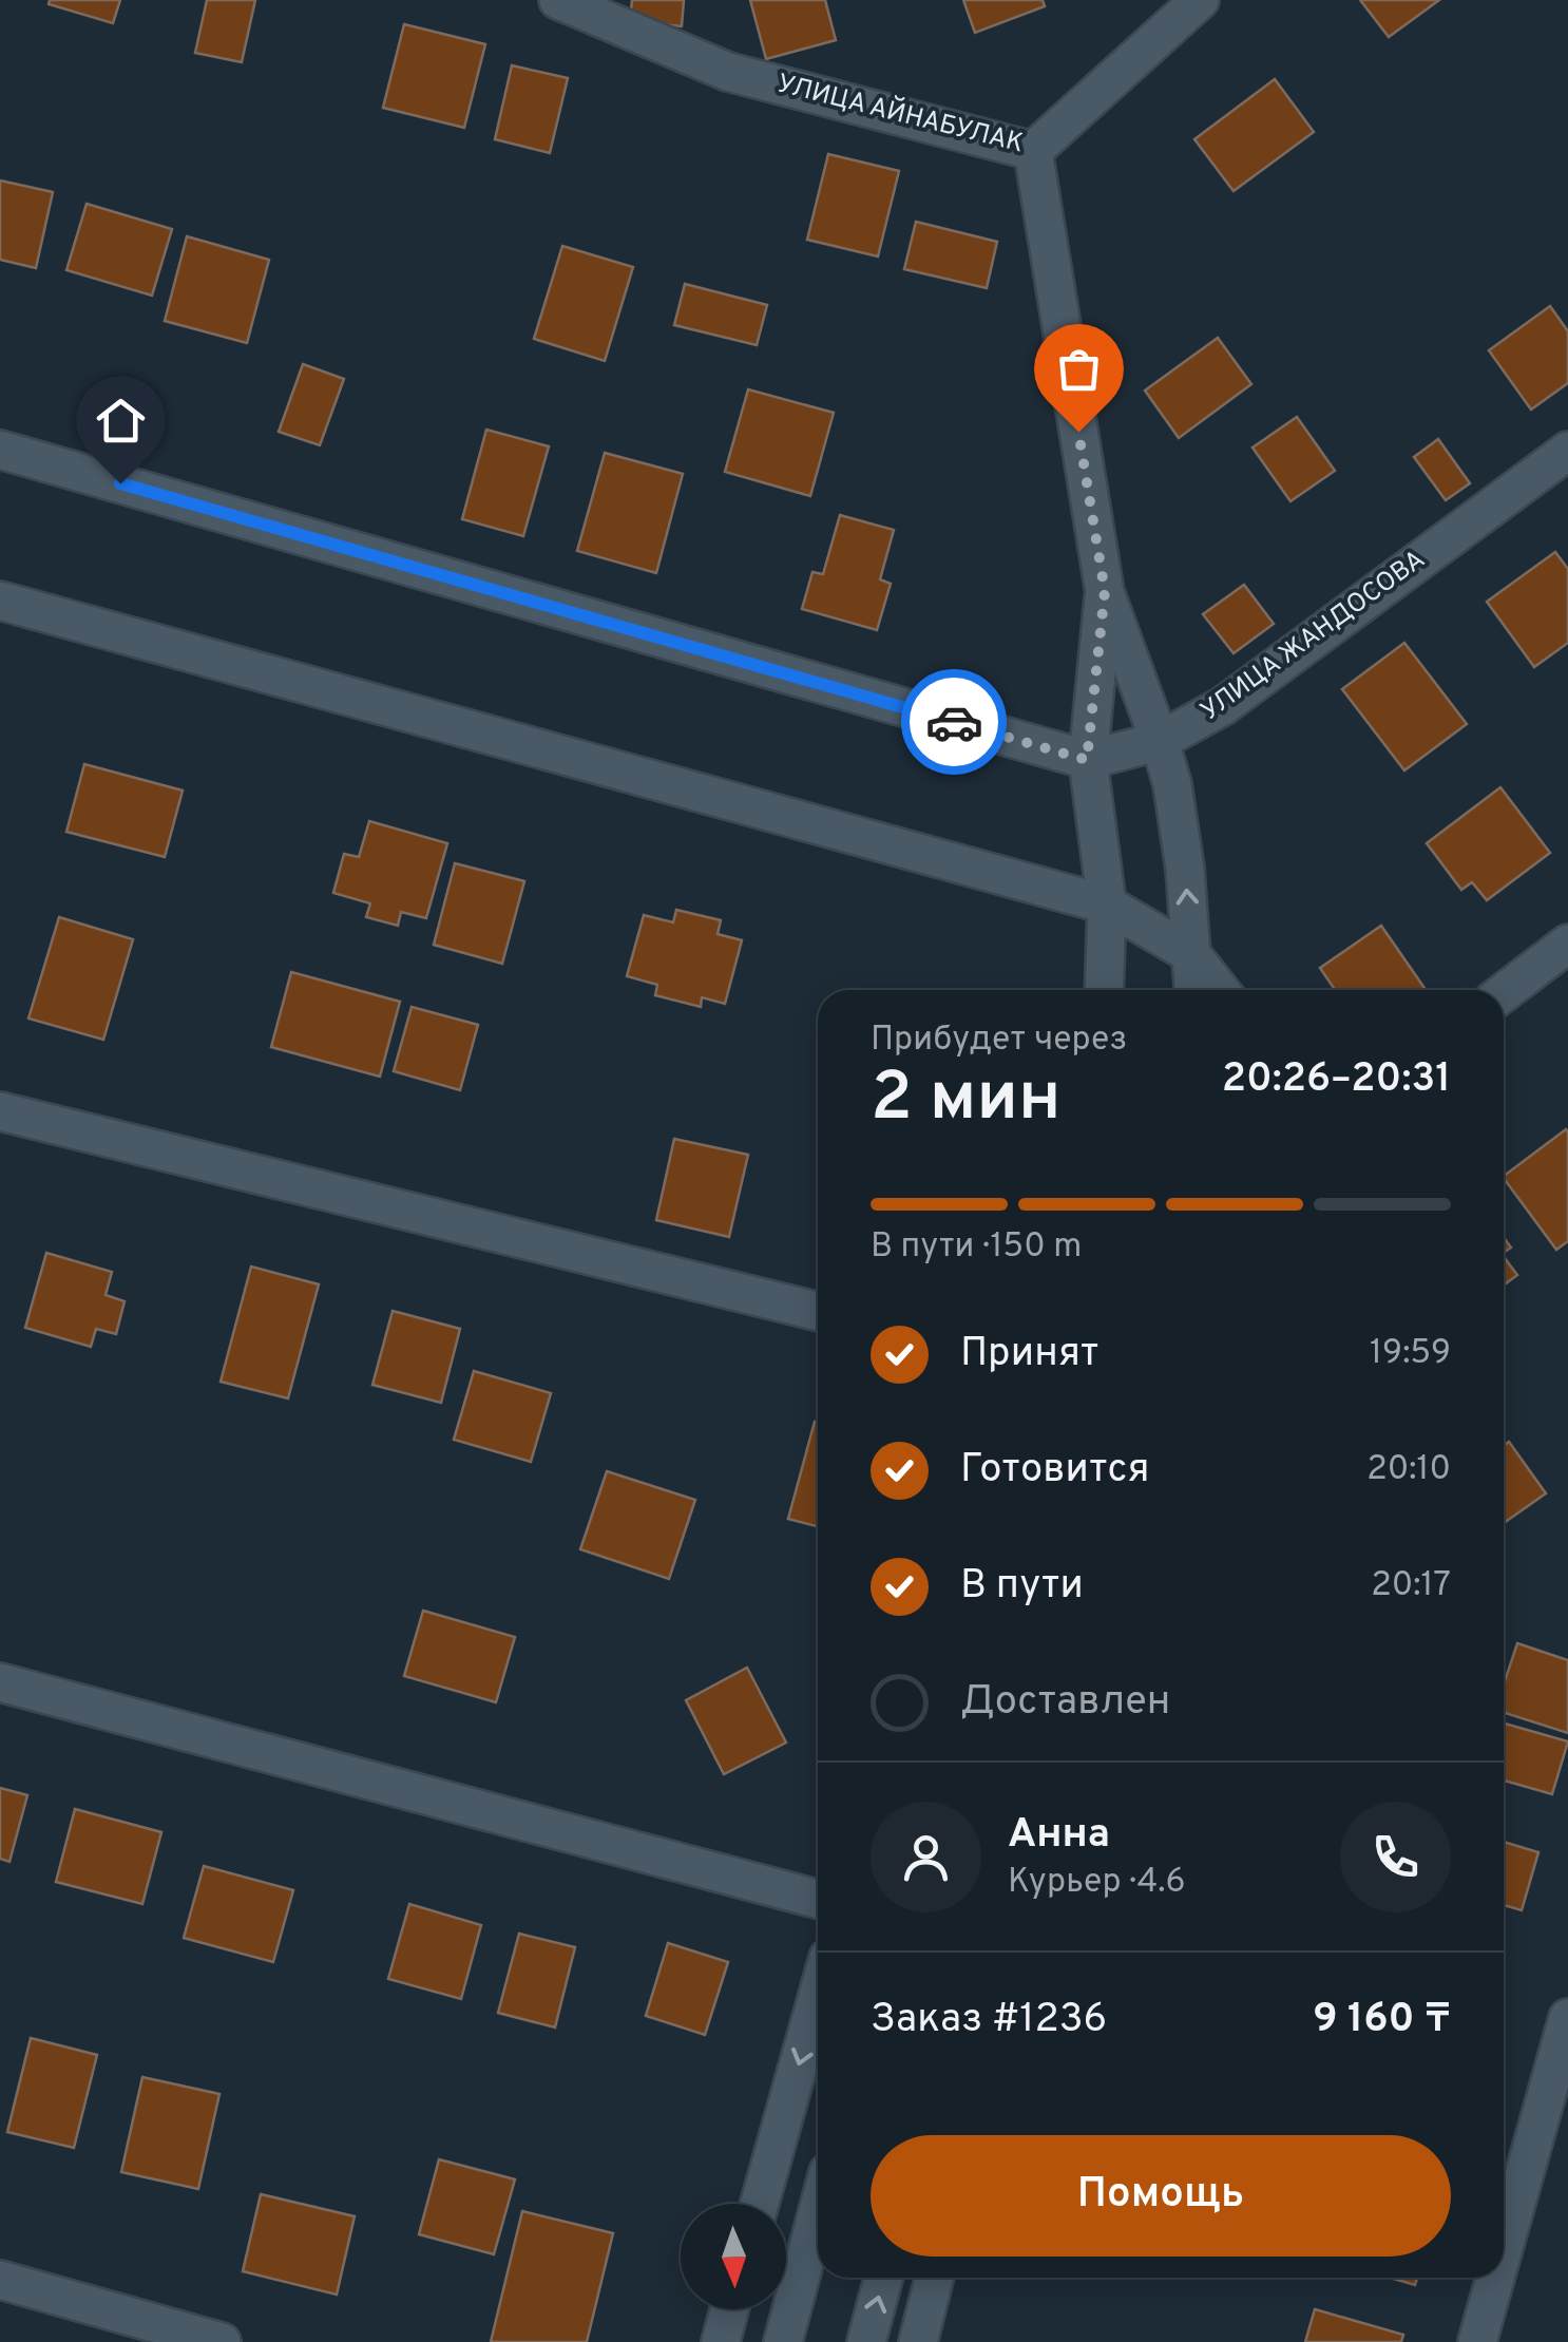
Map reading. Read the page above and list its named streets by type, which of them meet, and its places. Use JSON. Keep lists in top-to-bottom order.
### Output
{
  "streets": {
    "street": ["УЛИЦА АЙНАБУЛАК", "УЛИЦА ЖАНДОСОВА"]
  },
  "north": "bottom",
  "page": {
    "heading": ["2 мин", "Прибудет через", "20:26–20:31"],
    "panel": [
      "Анна",
      "Курьер · 4.6",
      "Заказ #1236",
      "9 160 ₸"
    ],
    "bar": "В пути · 150 m",
    "list": [
      ["Принят", "19:59"],
      ["Готовится", "20:10"],
      ["В пути", "20:17"],
      "Доставлен"
    ],
    "buttons": "Помощь"
  }
}
